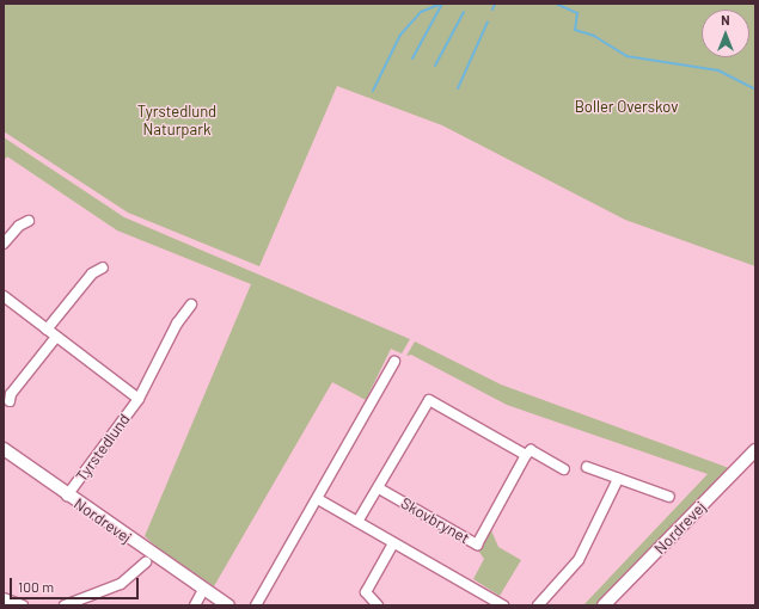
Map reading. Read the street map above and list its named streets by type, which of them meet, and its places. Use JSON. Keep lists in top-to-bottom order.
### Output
{
  "streets": {
    "street": ["Tyrstedlund", "Nordrevej", "Skovbrynet"]
  },
  "crossings": [
    ["Tyrstedlund", "Nordrevej"]
  ],
  "parks": ["Boller Overskov", "Tyrstedlund Naturpark"],
  "scale_bar": "100 m",
  "north": "top"
}
